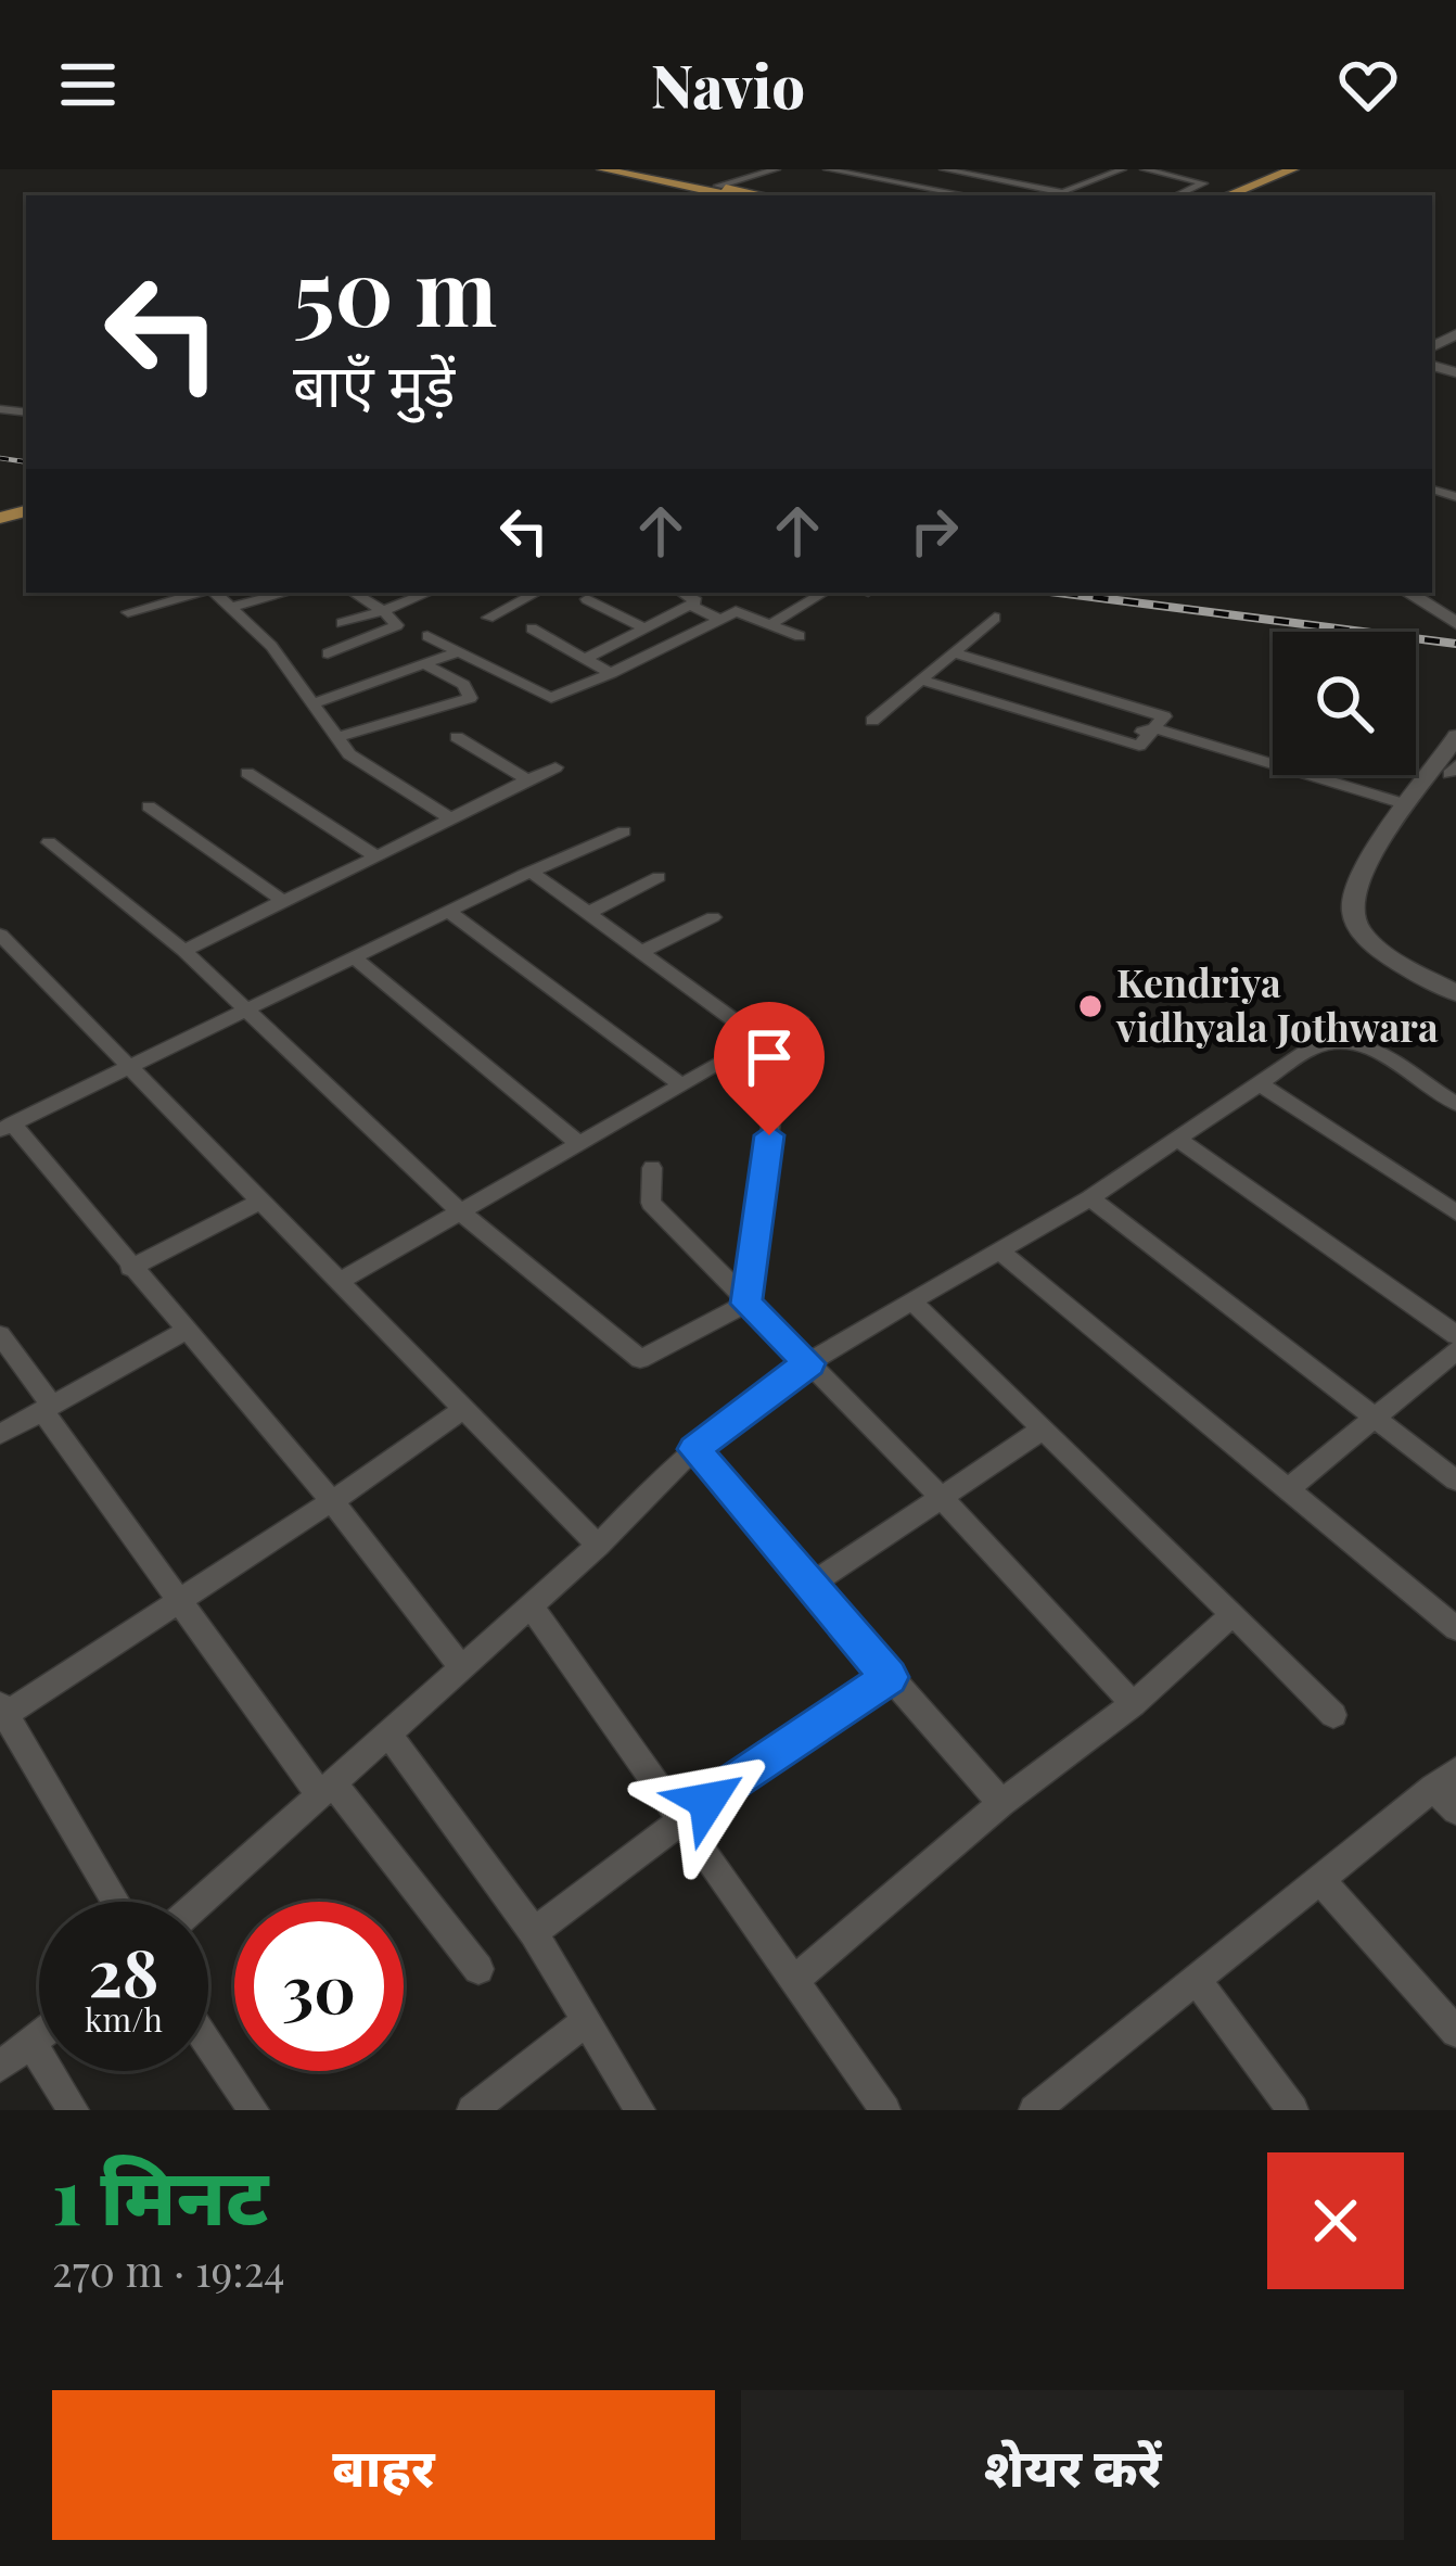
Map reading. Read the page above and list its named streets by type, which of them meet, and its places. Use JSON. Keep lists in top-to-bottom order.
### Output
{
  "places": ["Kendriya vidhyala Jothwara"],
  "page": {
    "header": "Navio",
    "turn": ["50 m", "बाएँ मुड़ें"],
    "speed": "28 km/h",
    "limit": "30",
    "heading": ["1 मिनट", "270 m · 19:24"],
    "buttons": ["बाहर", "शेयर करें"]
  }
}
